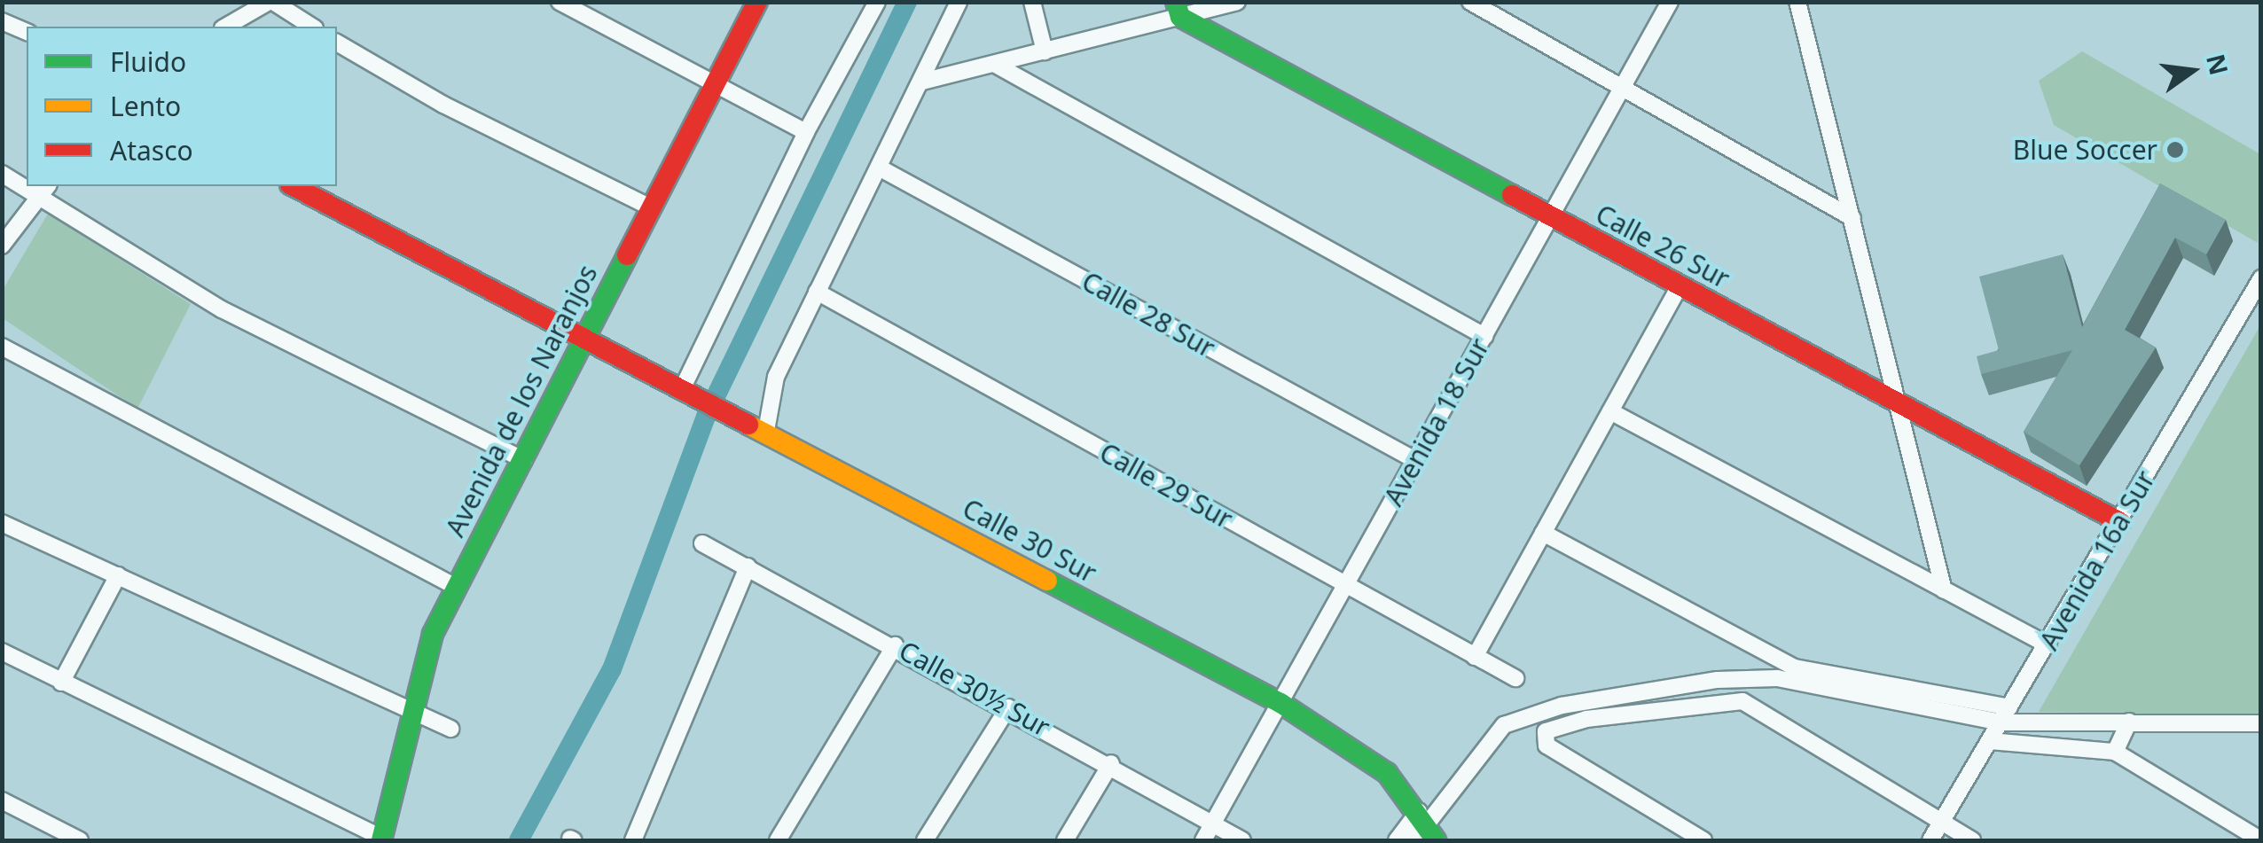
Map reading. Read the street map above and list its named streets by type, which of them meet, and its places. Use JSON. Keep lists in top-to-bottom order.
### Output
{
  "streets": {
    "street": [
      "Calle 26 Sur",
      "Calle 28 Sur",
      "Avenida de los Naranjos",
      "Avenida 18 Sur",
      "Calle 29 Sur",
      "Calle 30 Sur",
      "Avenida 16a Sur",
      "Calle 30½ Sur"
    ]
  },
  "crossings": [
    ["Calle 26 Sur", "Avenida 18 Sur"],
    ["Calle 26 Sur", "Avenida 16a Sur"],
    ["Calle 28 Sur", "Avenida 18 Sur"],
    ["Avenida de los Naranjos", "Calle 30 Sur"],
    ["Avenida 18 Sur", "Calle 29 Sur"],
    ["Avenida 18 Sur", "Calle 30 Sur"],
    ["Avenida 18 Sur", "Calle 30½ Sur"]
  ],
  "places": ["Blue Soccer"],
  "legend": ["Fluido", "Lento", "Atasco"],
  "north": "right"
}
